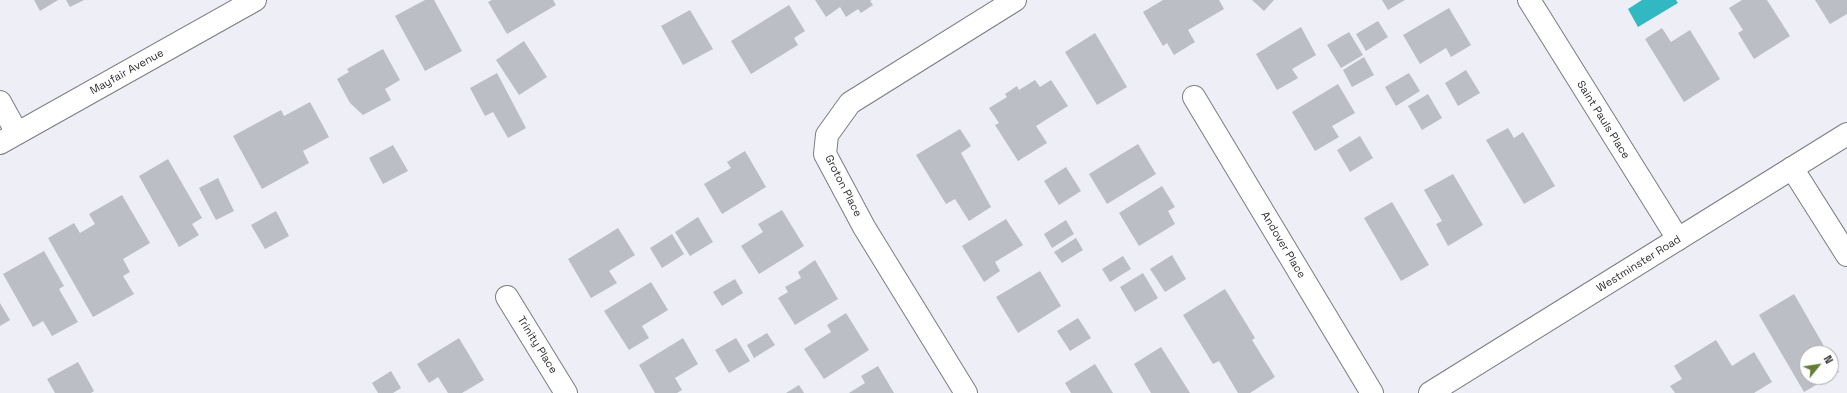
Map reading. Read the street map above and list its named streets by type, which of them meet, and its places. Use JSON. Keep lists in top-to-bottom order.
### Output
{
  "streets": {
    "street": [
      "Mayfair Avenue",
      "Saint Pauls Place",
      "Groton Place",
      "Andover Place",
      "Westminster Road",
      "Trinity Place"
    ]
  },
  "crossings": [
    ["Saint Pauls Place", "Westminster Road"]
  ],
  "north": "top right"
}
